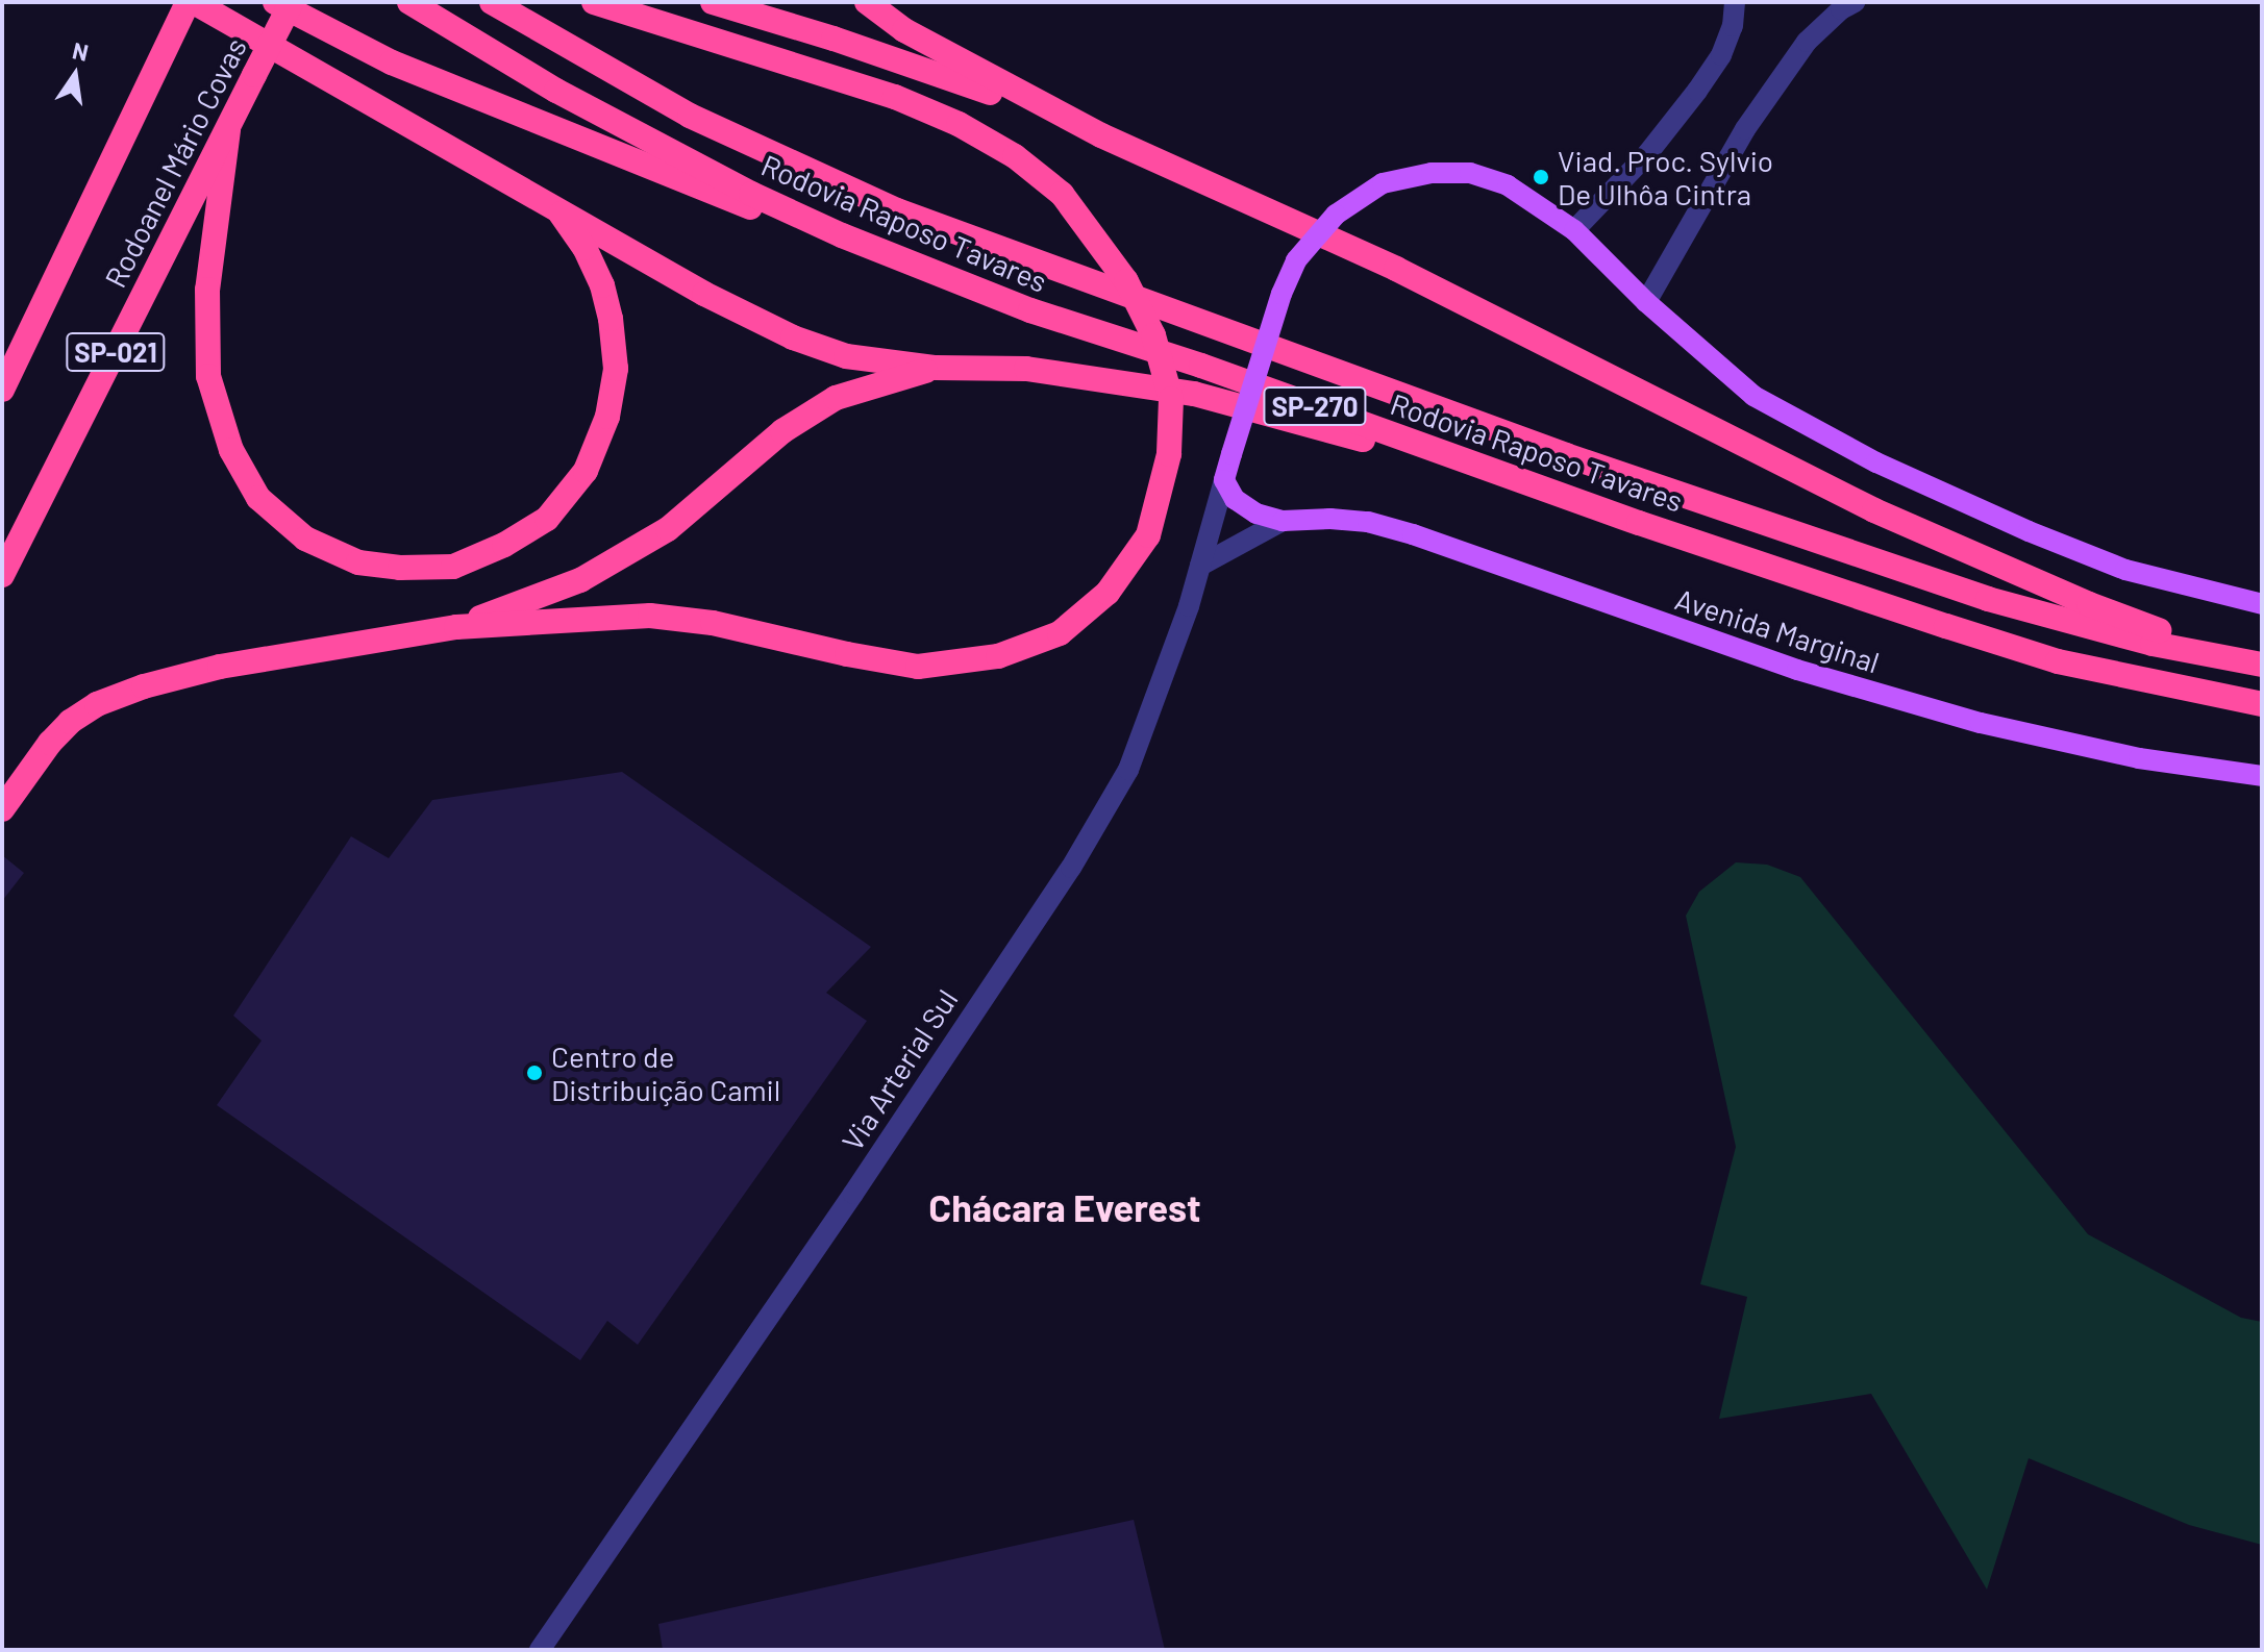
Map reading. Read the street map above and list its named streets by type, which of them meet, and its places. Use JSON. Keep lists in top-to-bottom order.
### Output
{
  "streets": {
    "highway": [
      "Rodoanel Mário Covas",
      "Rodovia Raposo Tavares",
      "SP-021",
      "SP-270"
    ],
    "main road": ["Avenida Marginal"],
    "street": ["Via Arterial Sul"]
  },
  "crossings": [
    ["Avenida Marginal", "Via Arterial Sul"]
  ],
  "districts": ["Chácara Everest"],
  "places": ["Viad. Proc. Sylvio De Ulhôa Cintra", "Centro de Distribuição Camil"],
  "north": "top"
}
